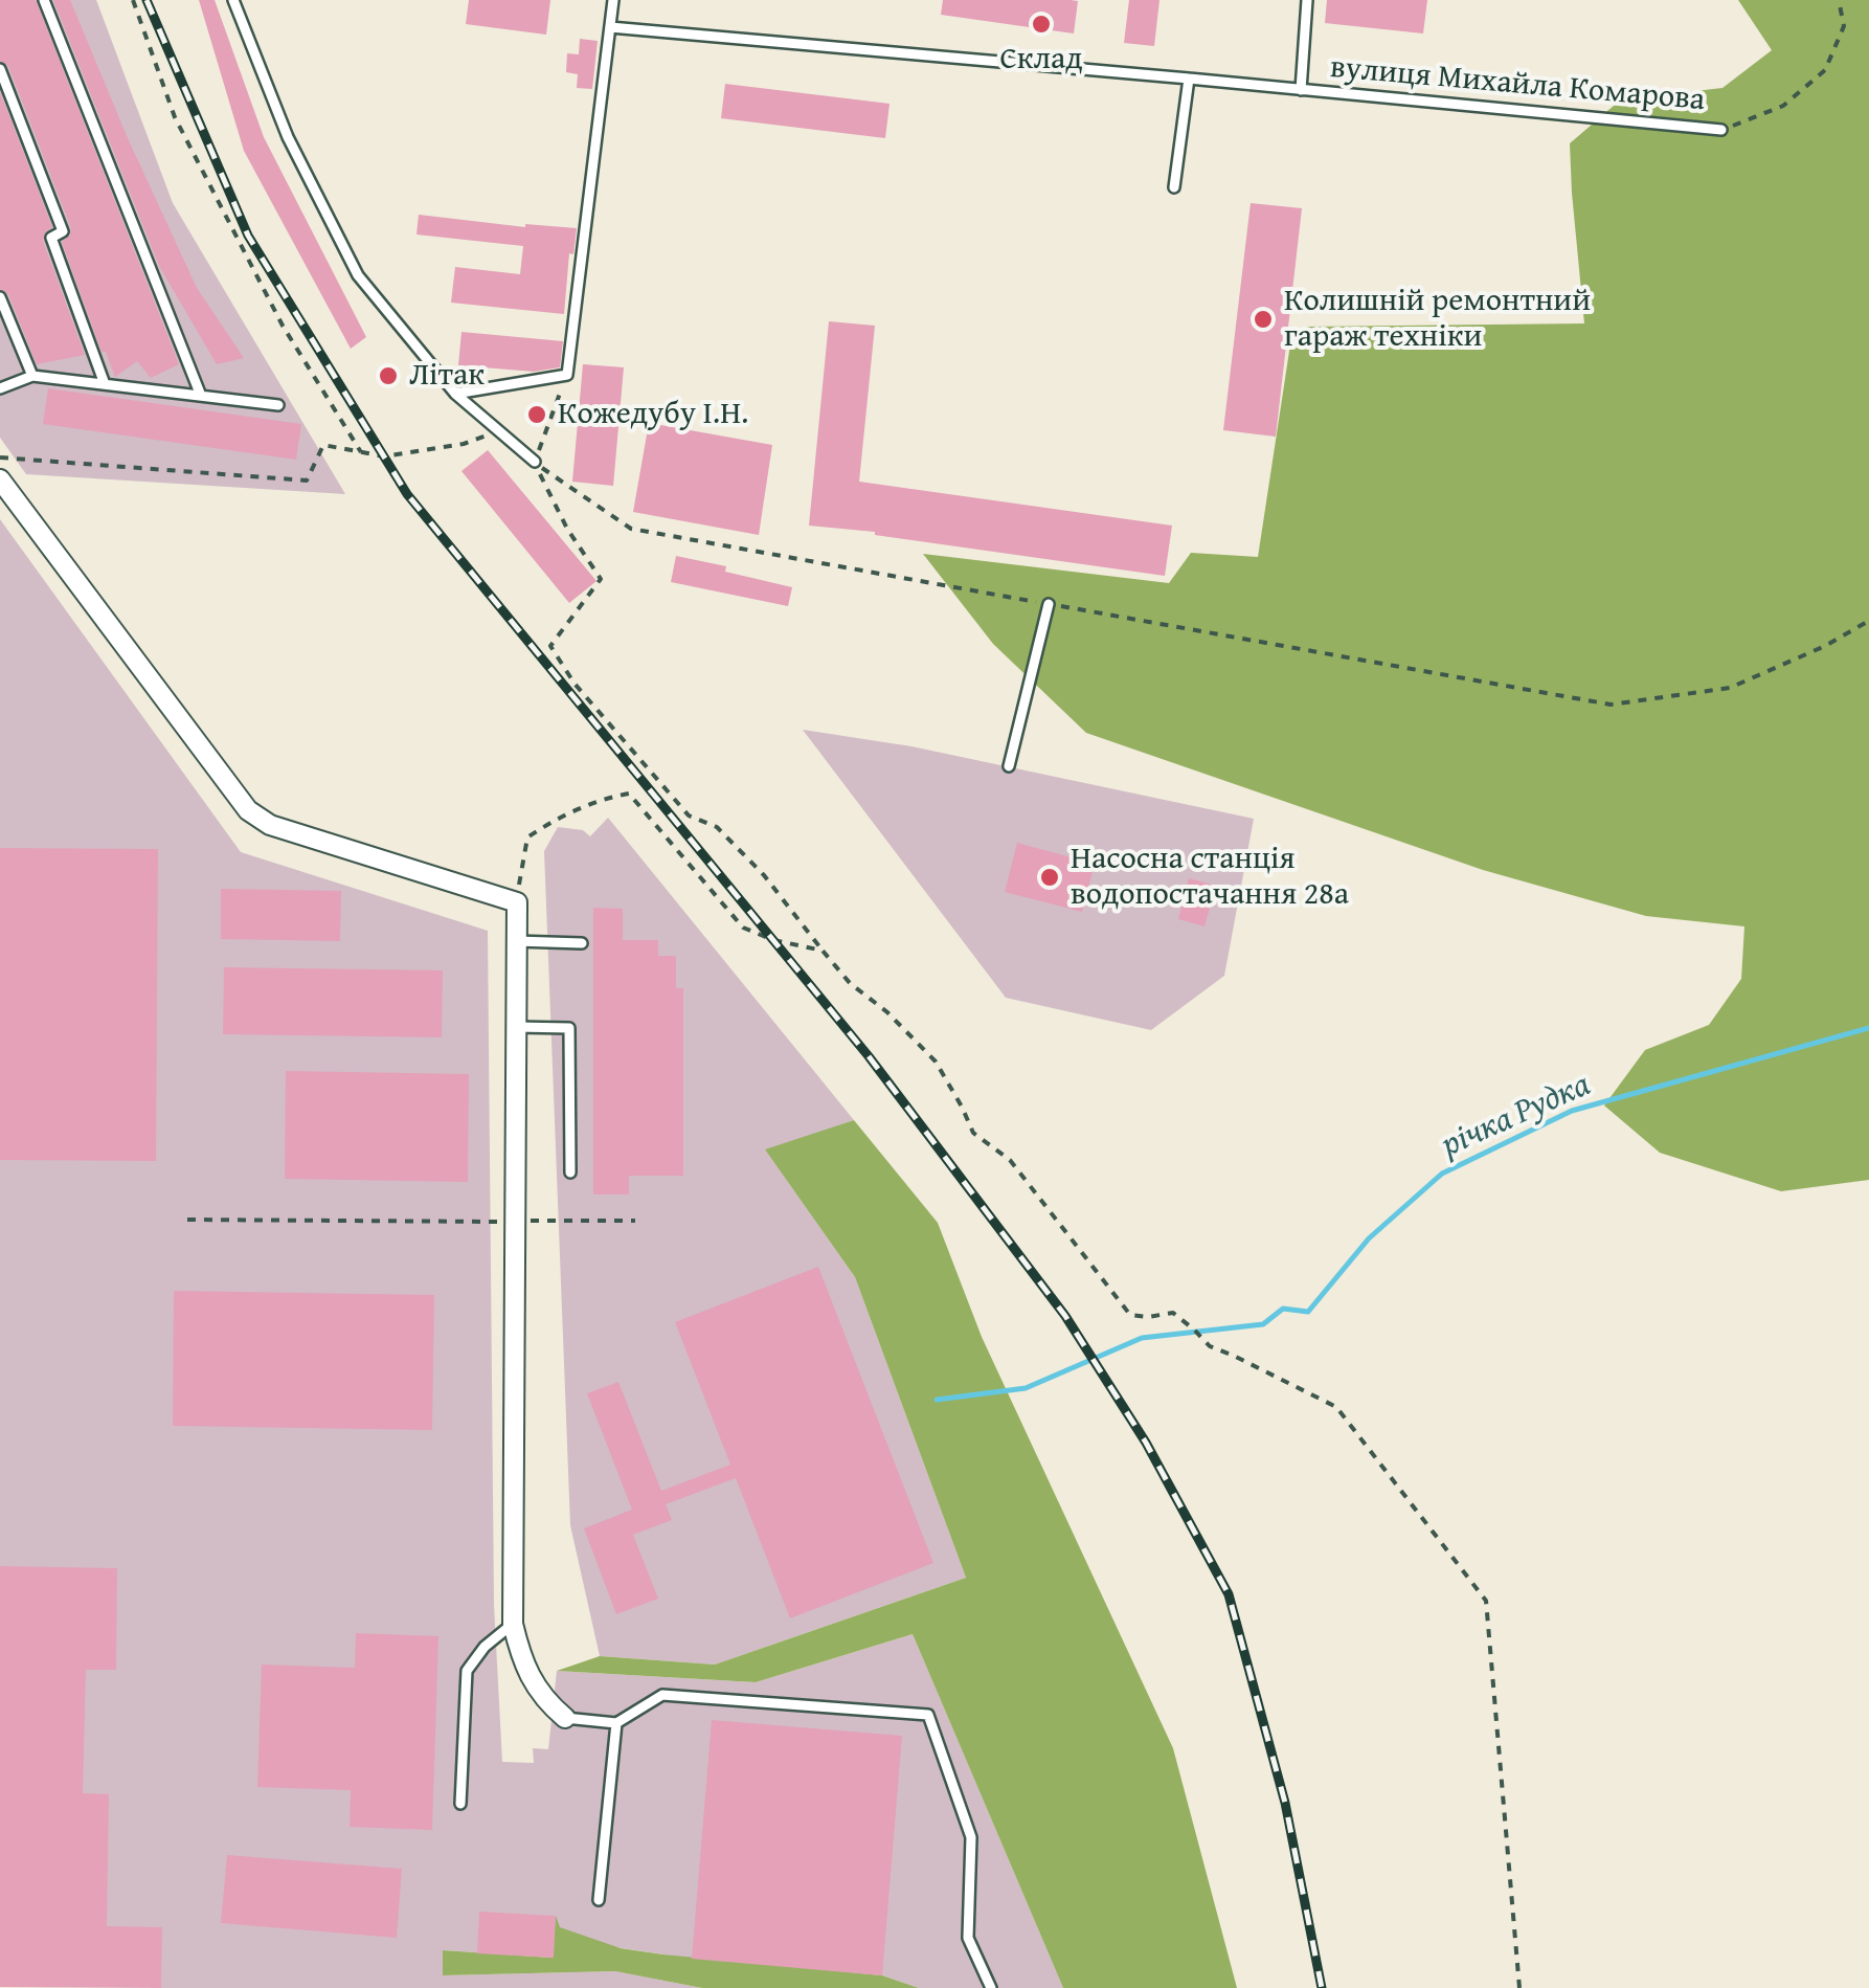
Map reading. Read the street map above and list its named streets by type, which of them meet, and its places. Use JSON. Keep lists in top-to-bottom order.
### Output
{
  "streets": {
    "lane": ["вулиця Михайла Комарова"]
  },
  "water": ["річка Рудка"],
  "places": [
    "Склад",
    "Колишній ремонтний гараж техніки",
    "Літак",
    "Кожедубу І.Н.",
    "Насосна станція водопостачання 28а"
  ]
}
